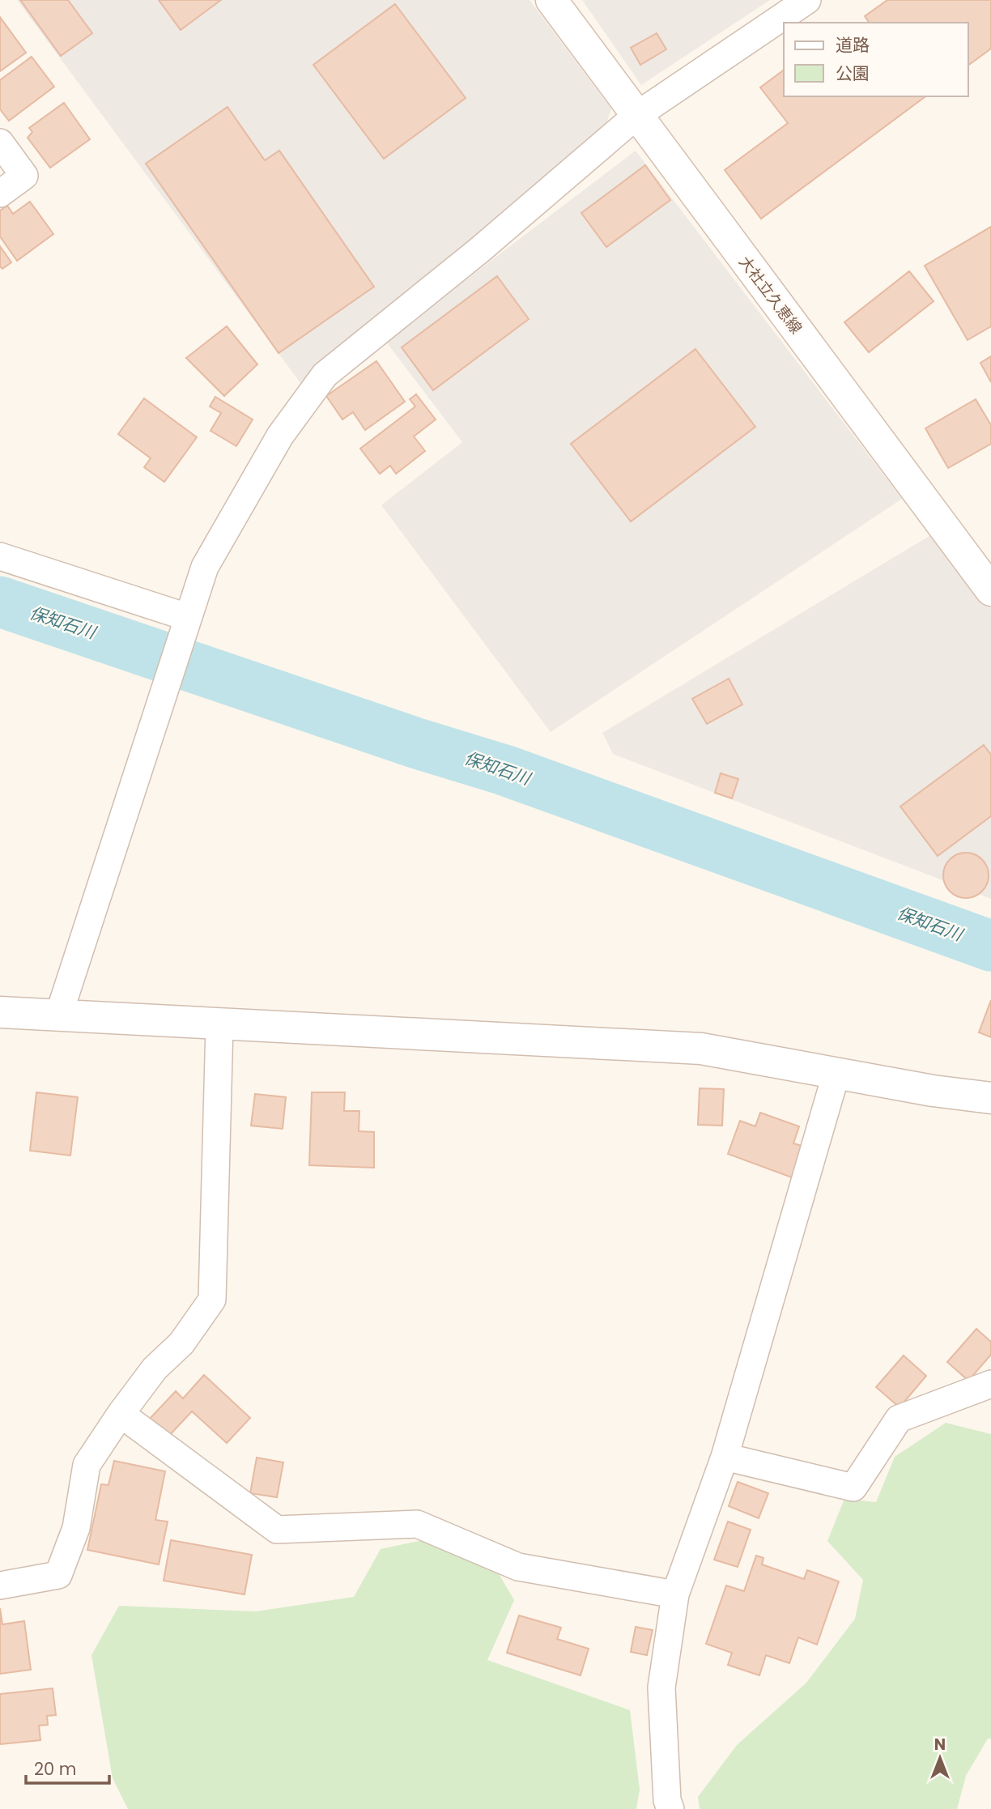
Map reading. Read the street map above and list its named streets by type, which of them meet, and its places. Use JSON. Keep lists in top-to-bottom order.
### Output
{
  "streets": {
    "street": ["大社立久恵線"]
  },
  "water": ["保知石川"],
  "legend": ["道路", "公園"],
  "scale_bar": "20 m",
  "north": "top"
}
